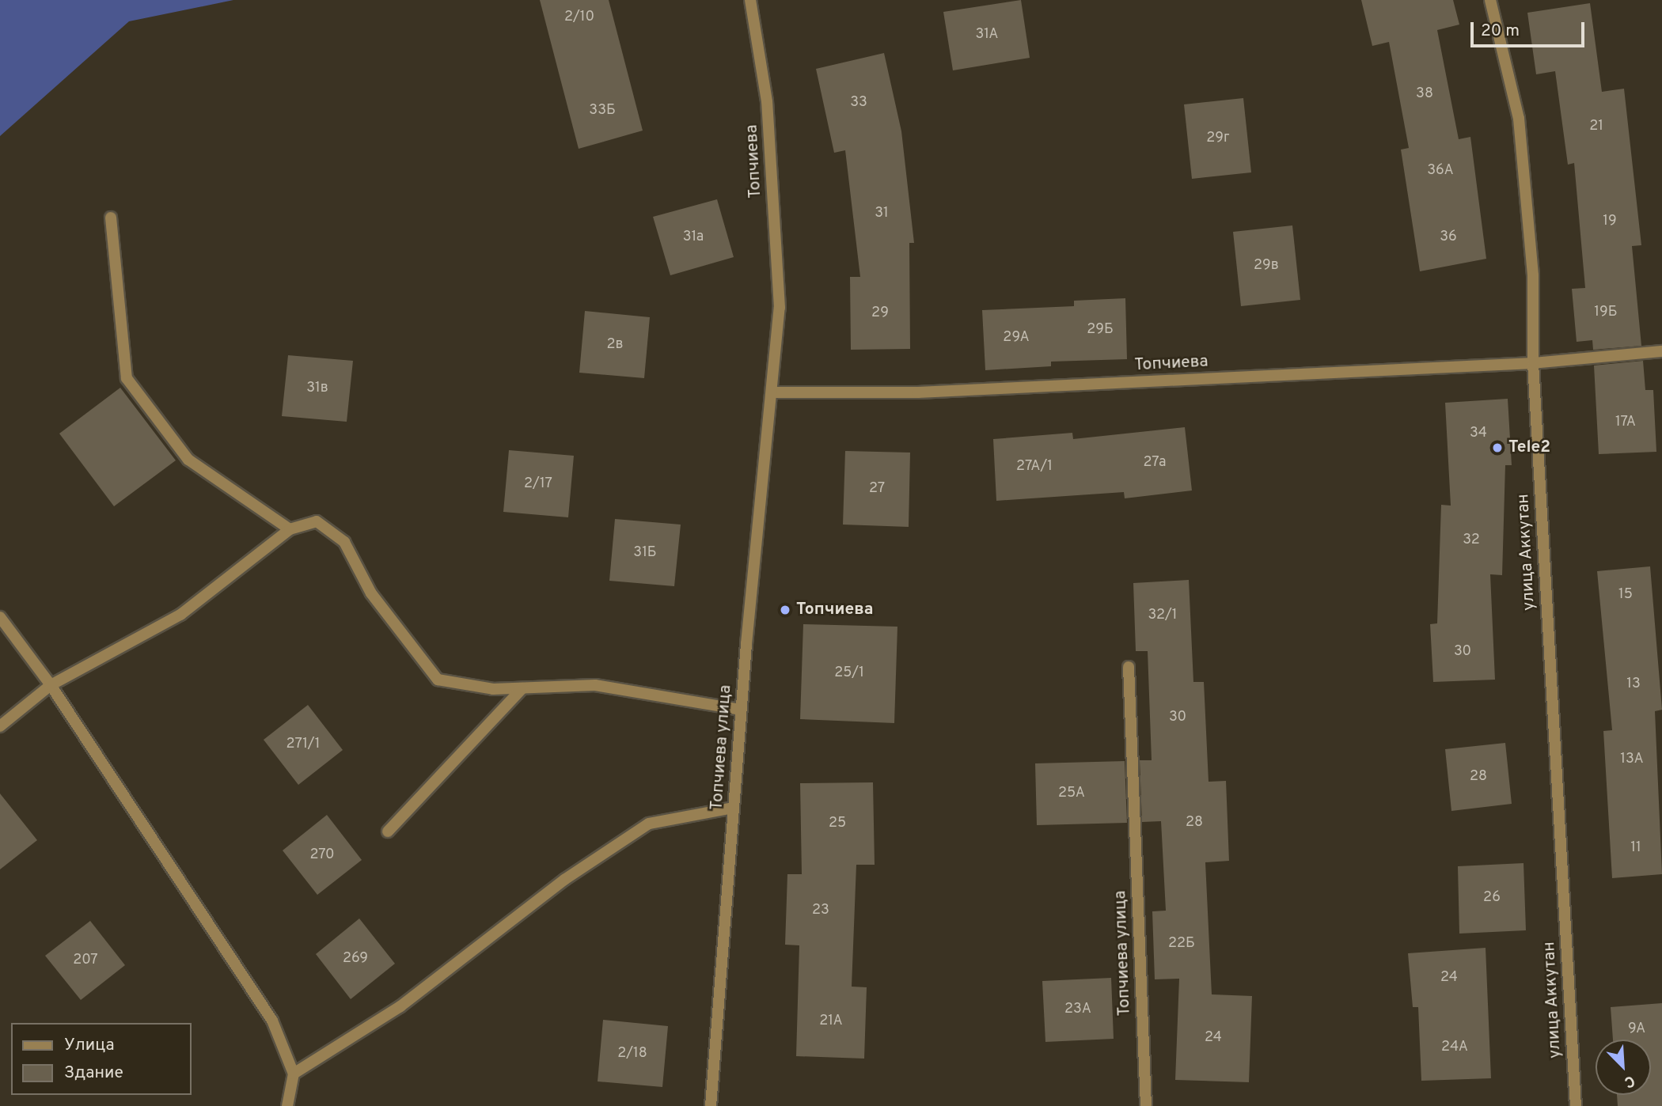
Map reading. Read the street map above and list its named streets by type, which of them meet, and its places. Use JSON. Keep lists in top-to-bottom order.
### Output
{
  "streets": {
    "street": ["Топчиева", "улица Аккутан", "Топчиева улица"]
  },
  "crossings": [
    ["Топчиева", "улица Аккутан"],
    ["Топчиева", "Топчиева улица"]
  ],
  "places": ["Tele2", "Топчиева"],
  "house_numbers": [
    "2/10",
    "31А",
    "38",
    "33",
    "33Б",
    "21",
    "29г",
    "36А",
    "31",
    "19",
    "31а",
    "36",
    "29в",
    "19Б",
    "29",
    "29Б",
    "29А",
    "2в",
    "31в",
    "17А",
    "34",
    "27а",
    "27А/1",
    "2/17",
    "27",
    "32",
    "31Б",
    "15",
    "32/1",
    "30",
    "25/1",
    "13",
    "30",
    "271/1",
    "13А",
    "28",
    "25А",
    "28",
    "25",
    "11",
    "270",
    "26",
    "23",
    "22Б",
    "269",
    "207",
    "24",
    "23А",
    "21А",
    "9А",
    "24",
    "24А",
    "2/18"
  ],
  "legend": ["Улица", "Здание"],
  "scale_bar": "20 m",
  "north": "bottom right"
}
